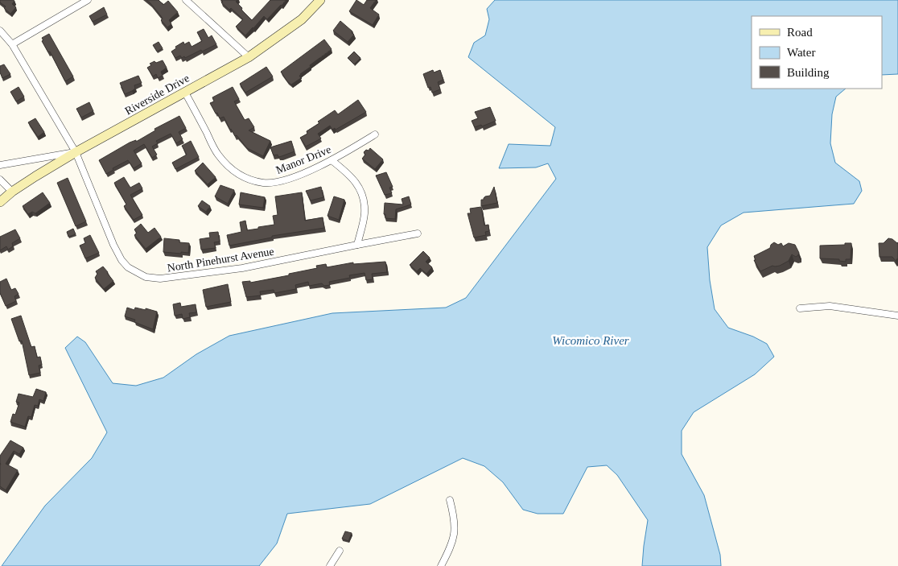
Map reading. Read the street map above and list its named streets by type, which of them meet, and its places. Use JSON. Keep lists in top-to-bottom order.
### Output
{
  "streets": {
    "street": ["Riverside Drive", "Manor Drive", "North Pinehurst Avenue"]
  },
  "crossings": [
    ["Riverside Drive", "Manor Drive"],
    ["Riverside Drive", "North Pinehurst Avenue"]
  ],
  "water": ["Wicomico River"],
  "legend": ["Road", "Water", "Building"]
}
